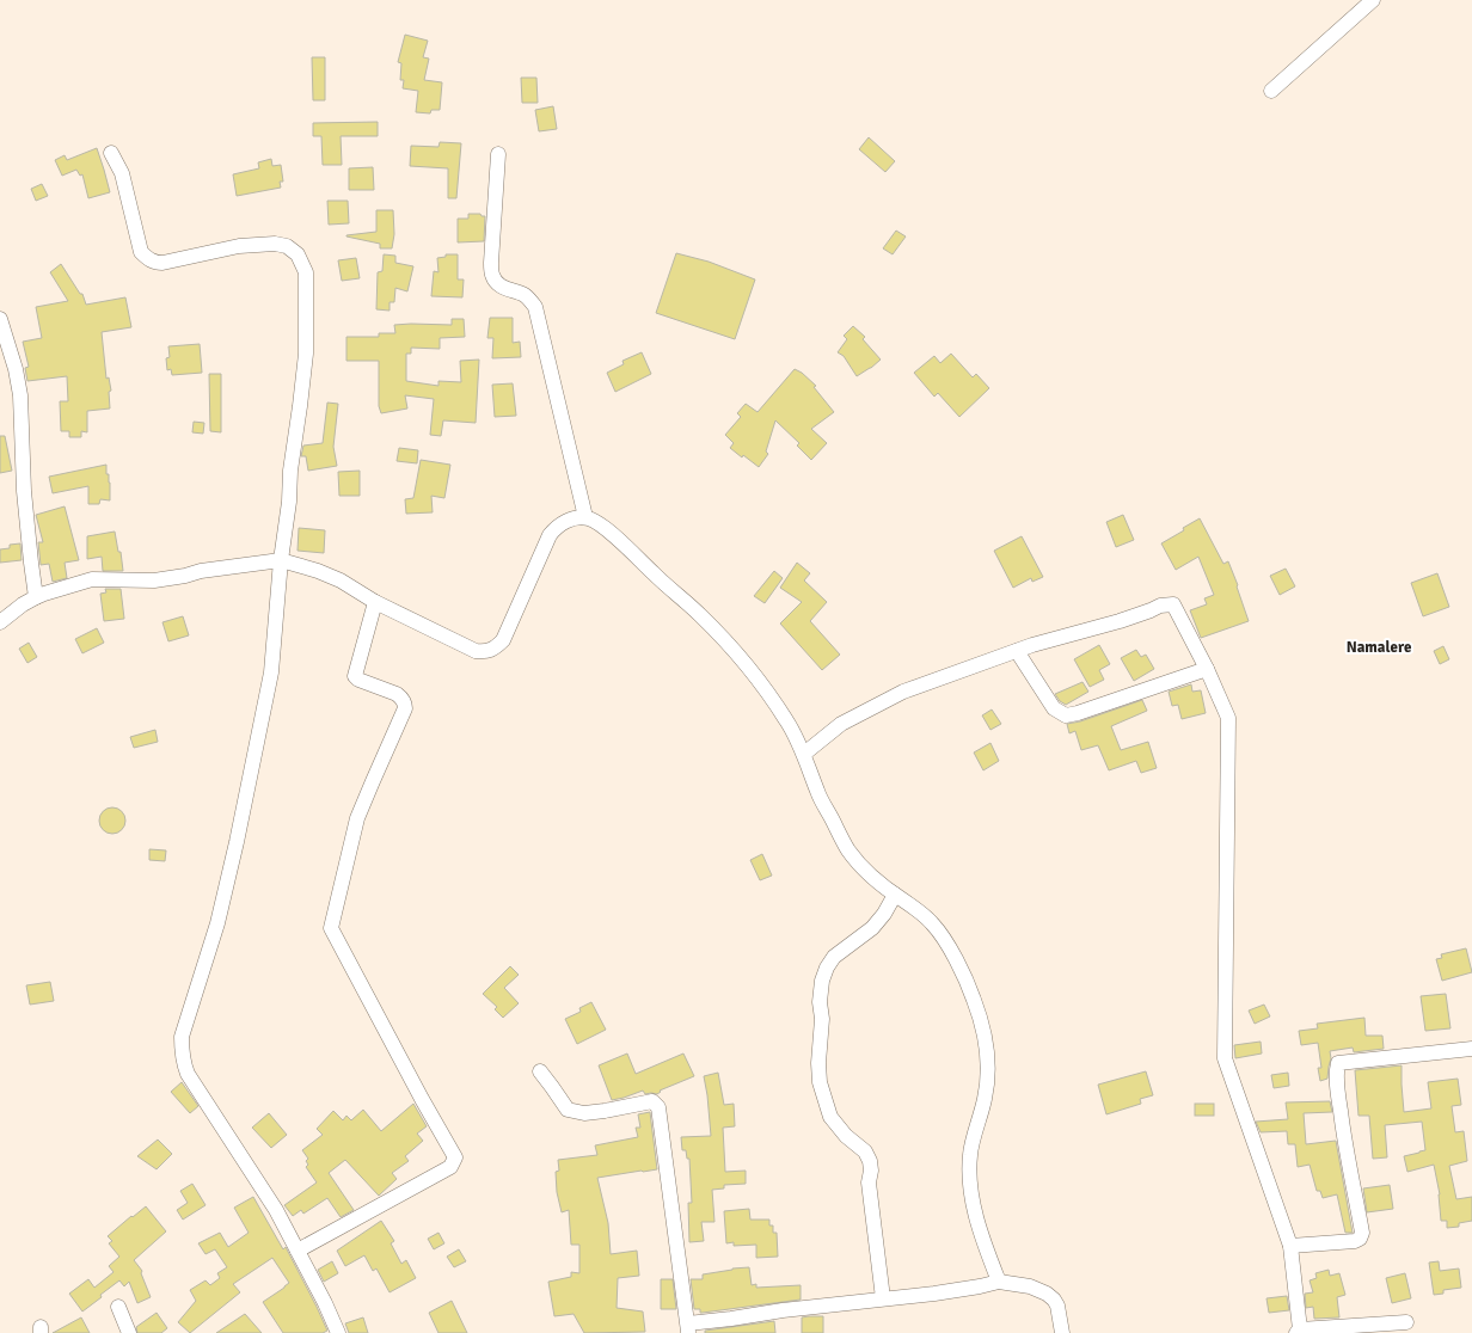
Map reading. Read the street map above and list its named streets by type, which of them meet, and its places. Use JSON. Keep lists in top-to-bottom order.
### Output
{
  "districts": ["Namalere"]
}
